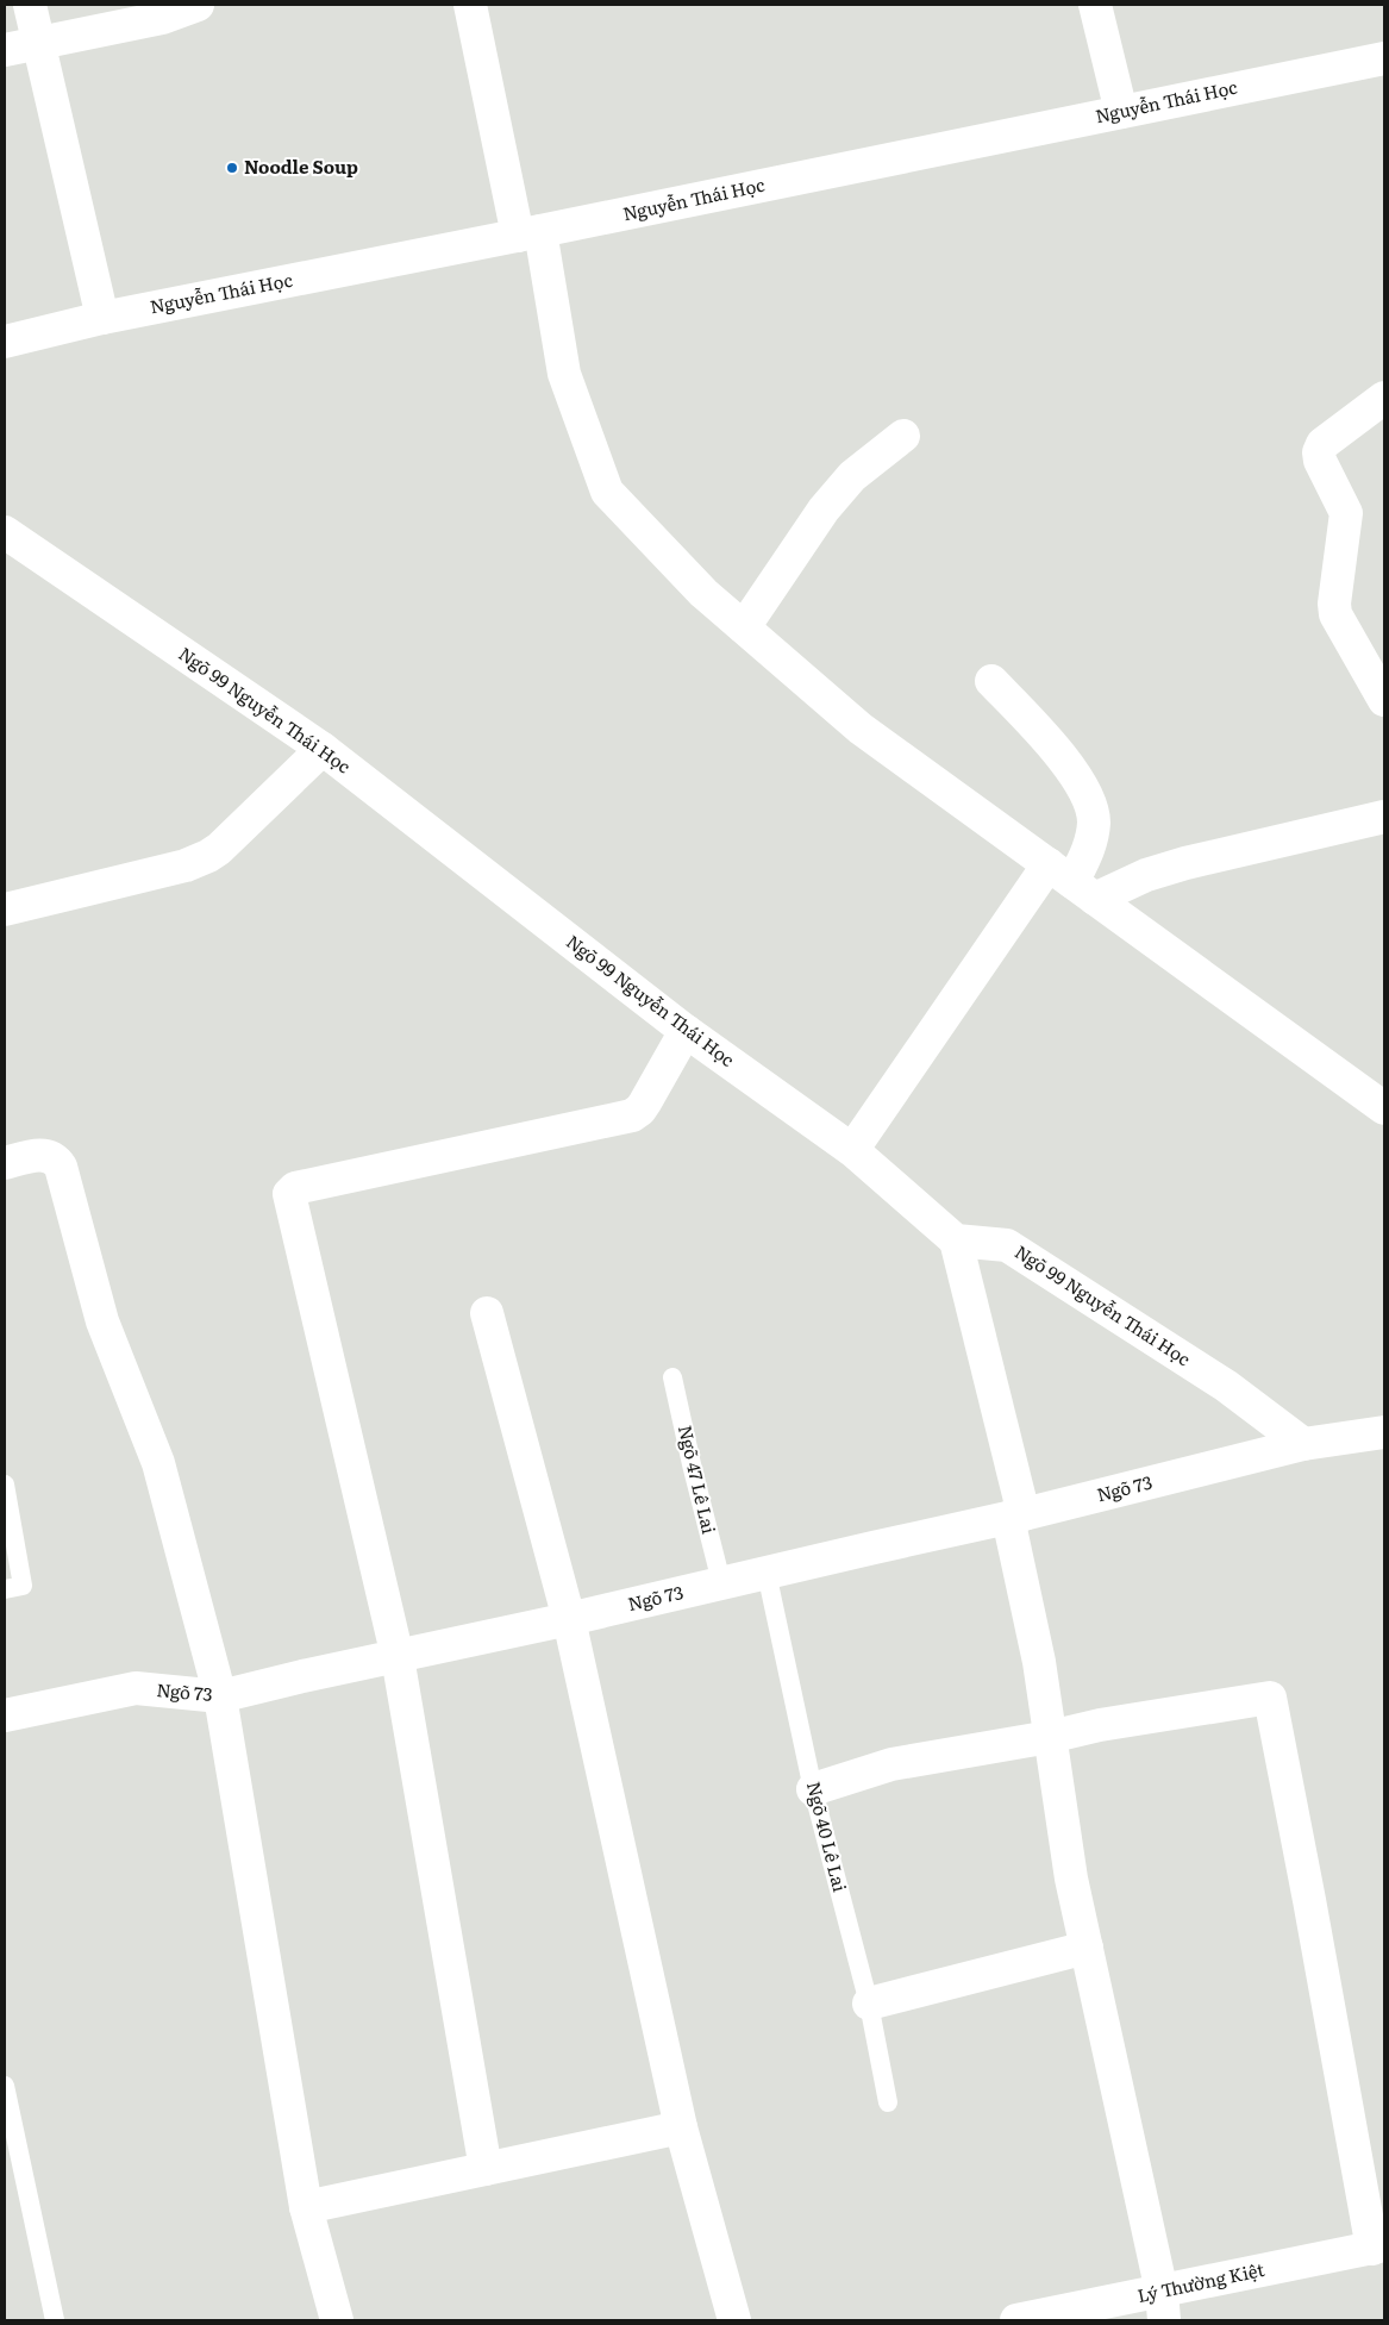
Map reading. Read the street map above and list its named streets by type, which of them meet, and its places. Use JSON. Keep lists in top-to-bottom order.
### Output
{
  "streets": {
    "street": [
      "Nguyễn Thái Học",
      "Ngõ 99 Nguyễn Thái Học",
      "Ngõ 73",
      "Lý Thường Kiệt"
    ],
    "lane": ["Ngõ 47 Lê Lai", "Ngõ 40 Lê Lai"]
  },
  "crossings": [
    ["Ngõ 99 Nguyễn Thái Học", "Ngõ 73"],
    ["Ngõ 47 Lê Lai", "Ngõ 73"],
    ["Ngõ 73", "Ngõ 40 Lê Lai"]
  ],
  "places": ["Noodle Soup"]
}
